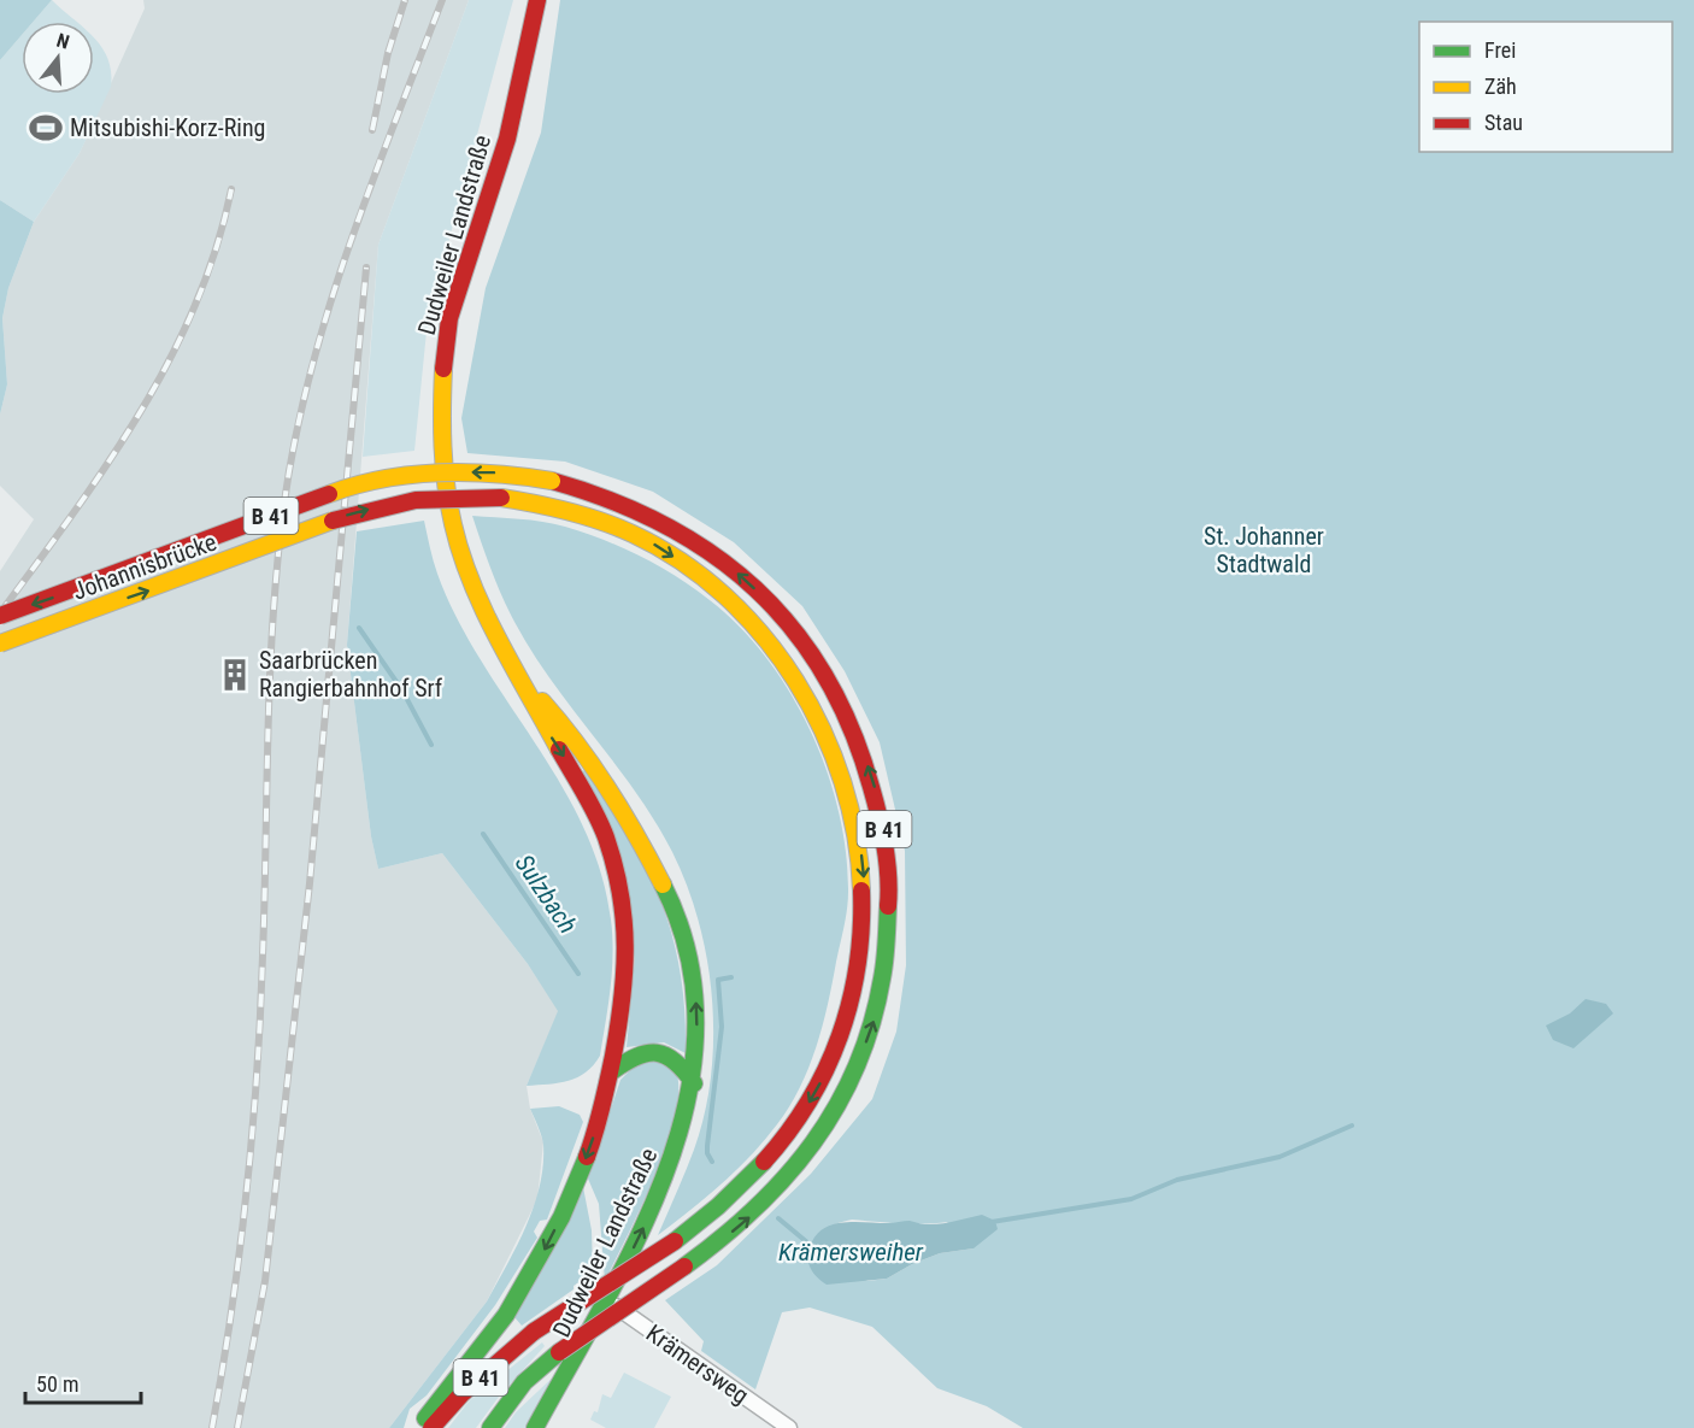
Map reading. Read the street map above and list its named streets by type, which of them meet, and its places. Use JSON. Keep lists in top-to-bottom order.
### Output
{
  "streets": {
    "main road": ["Dudweiler Landstraße", "B 41", "Johannisbrücke"],
    "street": ["Krämersweg"]
  },
  "crossings": [
    ["Dudweiler Landstraße", "Krämersweg"]
  ],
  "water": ["Sulzbach", "Krämersweiher"],
  "parks": ["St. Johanner Stadtwald"],
  "places": {
    "sports": ["Mitsubishi-Korz-Ring"],
    "building": ["Saarbrücken Rangierbahnhof Srf"]
  },
  "legend": ["Frei", "Zäh", "Stau"],
  "scale_bar": "50 m",
  "north": "top"
}
